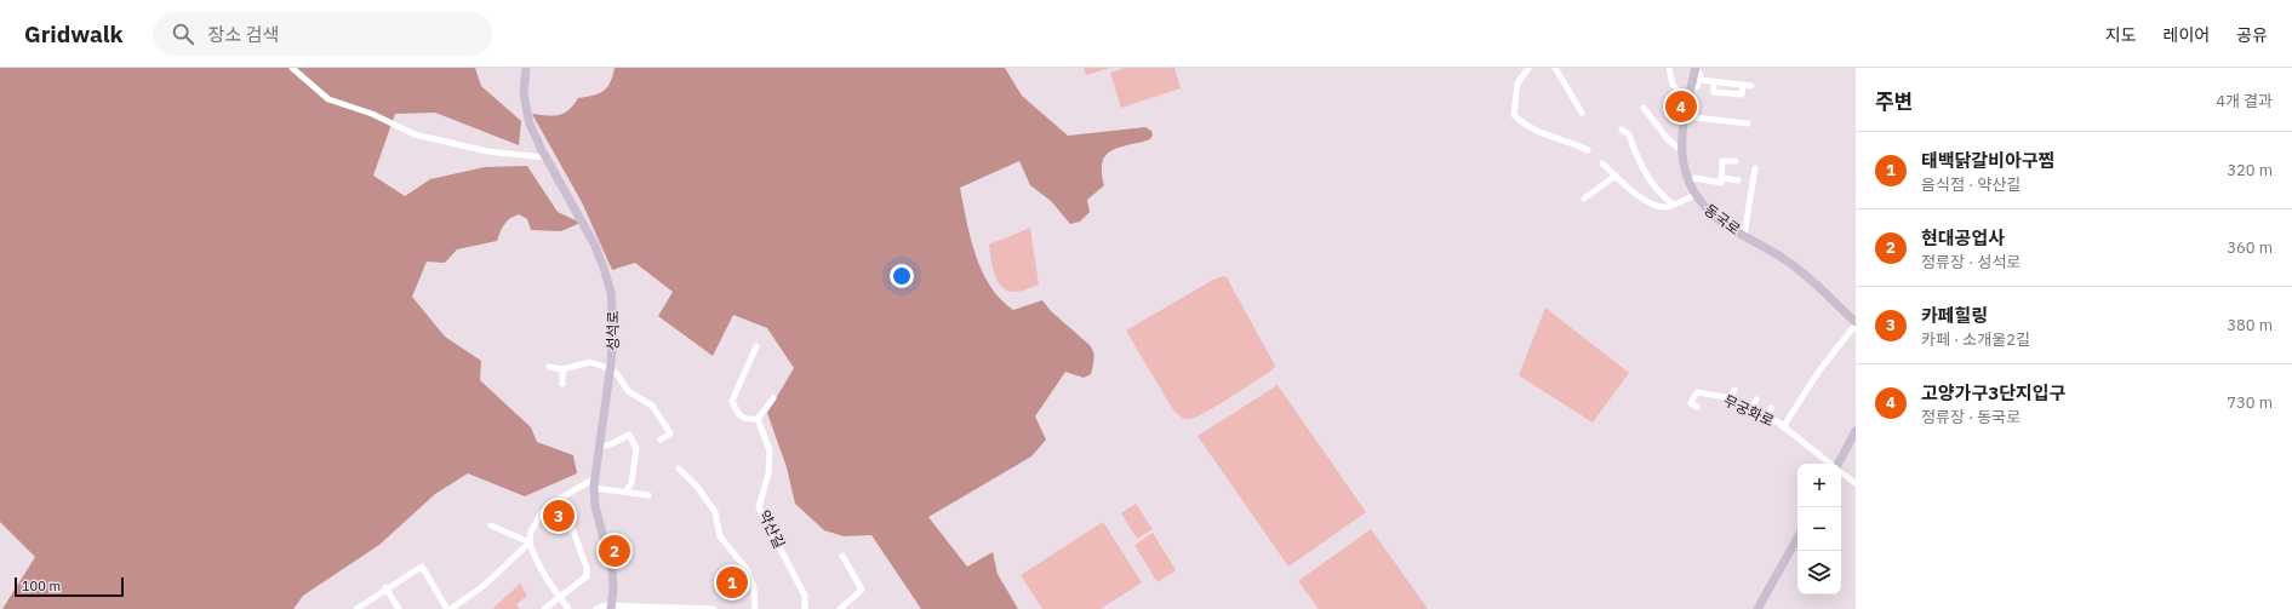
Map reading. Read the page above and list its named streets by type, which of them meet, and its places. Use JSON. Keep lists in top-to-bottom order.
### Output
{
  "streets": {
    "street": [
      "동국로",
      "성석로",
      "무궁화로",
      "약산길"
    ]
  },
  "scale_bar": "100 m",
  "page": {
    "header": "Gridwalk",
    "search": "장소 검색",
    "nav": ["지도", "레이어", "공유"],
    "heading": ["주변", "4개 결과"],
    "pins": [
      "4",
      "3",
      "2",
      "1"
    ],
    "list": [
      {
        "mark": "1",
        "name": "태백닭갈비아구찜",
        "note": "음식점 · 약산길",
        "value": "320 m"
      },
      {
        "mark": "2",
        "name": "현대공업사",
        "note": "정류장 · 성석로",
        "value": "360 m"
      },
      {
        "mark": "3",
        "name": "카페힐링",
        "note": "카페 · 소개울2길",
        "value": "380 m"
      },
      {
        "mark": "4",
        "name": "고양가구3단지입구",
        "note": "정류장 · 동국로",
        "value": "730 m"
      }
    ],
    "map_buttons": ["+", "−"],
    "scale": "100 m"
  }
}
